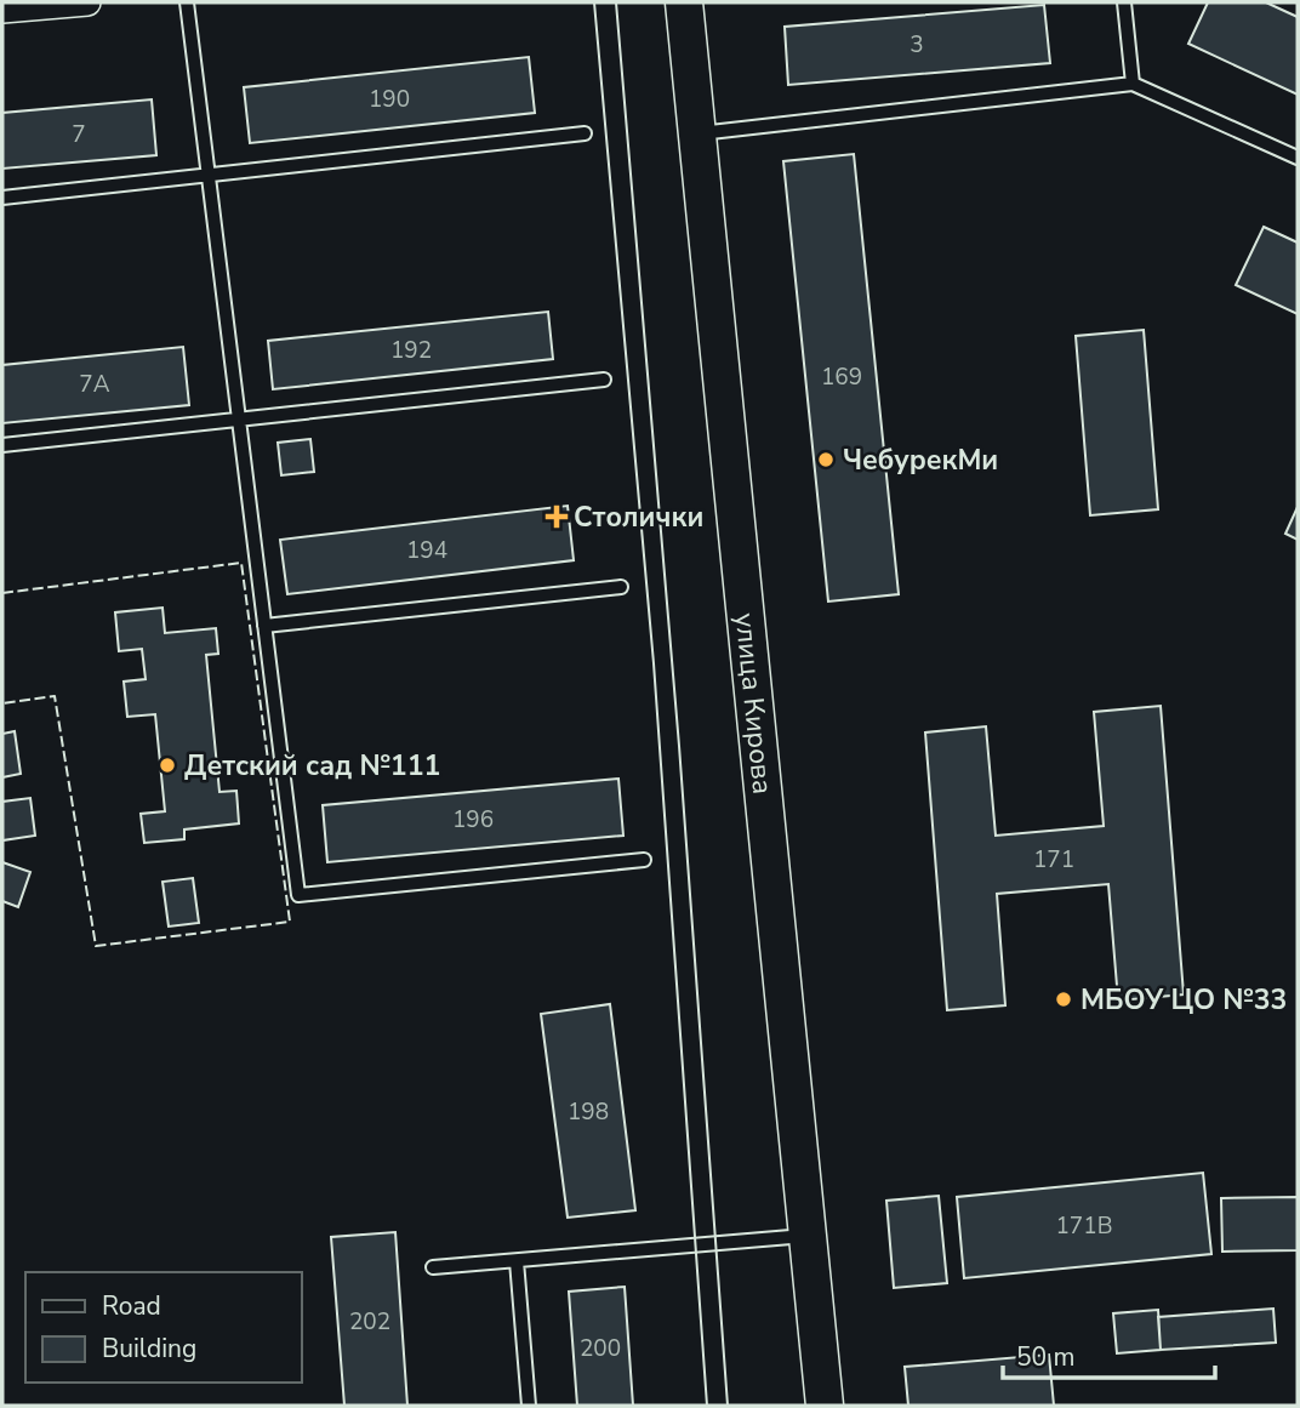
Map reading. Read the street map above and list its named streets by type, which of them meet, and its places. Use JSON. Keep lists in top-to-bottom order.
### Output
{
  "streets": {
    "street": ["улица Кирова"]
  },
  "places": {
    "other": ["ЧебурекМи", "Детский сад №111", "МБОУ ЦО №33"],
    "health": ["Столички"]
  },
  "house_numbers": [
    "3",
    "190",
    "7",
    "192",
    "169",
    "7А",
    "194",
    "196",
    "171",
    "198",
    "171В",
    "202",
    "200"
  ],
  "legend": ["Road", "Building"],
  "scale_bar": "50 m"
}
